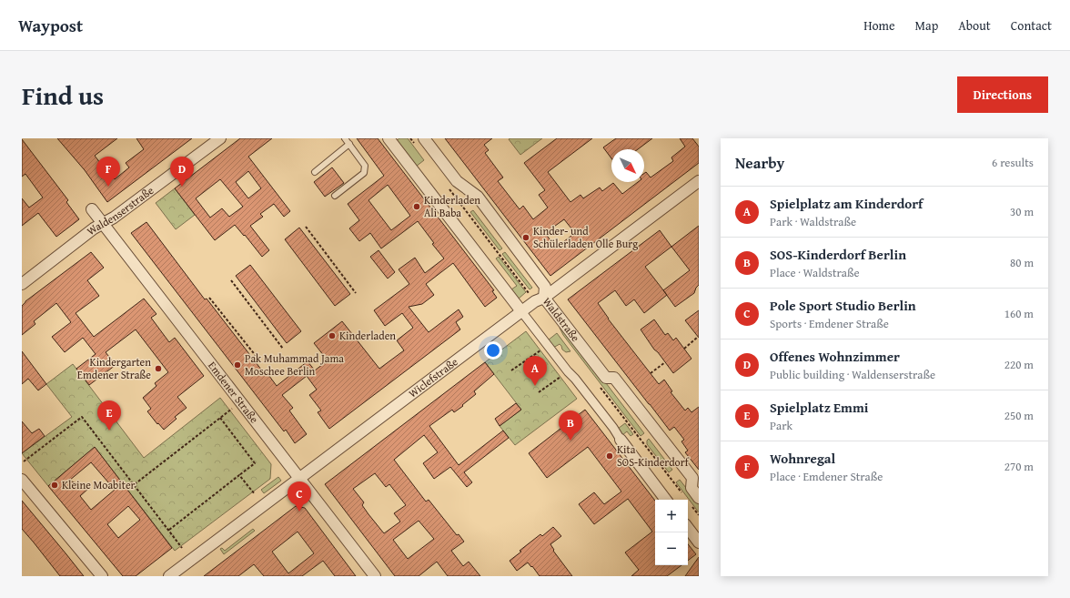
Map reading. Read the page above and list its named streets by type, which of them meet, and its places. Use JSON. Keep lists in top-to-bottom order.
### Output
{
  "streets": {
    "street": [
      "Waldenserstraße",
      "Waldstraße",
      "Wiclefstraße",
      "Emdener Straße"
    ]
  },
  "crossings": [
    ["Waldenserstraße", "Emdener Straße"],
    ["Waldstraße", "Wiclefstraße"],
    ["Wiclefstraße", "Emdener Straße"]
  ],
  "places": [
    "Kinderladen Ali Baba",
    "Kinder- und Schülerladen Olle Burg",
    "Kinderladen",
    "Pak Muhammad Jama Moschee Berlin",
    "Kindergarten Emdener Straße",
    "Kita SOS-Kinderdorf",
    "Kleine Moabiter"
  ],
  "north": "bottom right",
  "page": {
    "header": "Waypost",
    "nav": [
      "Home",
      "Map",
      "About",
      "Contact"
    ],
    "title": "Find us",
    "buttons": "Directions",
    "heading": ["Nearby", "6 results"],
    "pins": [
      "D",
      "F",
      "A",
      "E",
      "B",
      "C"
    ],
    "list": [
      {
        "mark": "A",
        "name": "Spielplatz am Kinderdorf",
        "note": "Park · Waldstraße",
        "value": "30 m"
      },
      {
        "mark": "B",
        "name": "SOS-Kinderdorf Berlin",
        "note": "Place · Waldstraße",
        "value": "80 m"
      },
      {
        "mark": "C",
        "name": "Pole Sport Studio Berlin",
        "note": "Sports · Emdener Straße",
        "value": "160 m"
      },
      {
        "mark": "D",
        "name": "Offenes Wohnzimmer",
        "note": "Public building · Waldenserstraße",
        "value": "220 m"
      },
      {
        "mark": "E",
        "name": "Spielplatz Emmi",
        "note": "Park",
        "value": "250 m"
      },
      {
        "mark": "F",
        "name": "Wohnregal",
        "note": "Place · Emdener Straße",
        "value": "270 m"
      }
    ],
    "map_buttons": ["+", "−"]
  }
}
